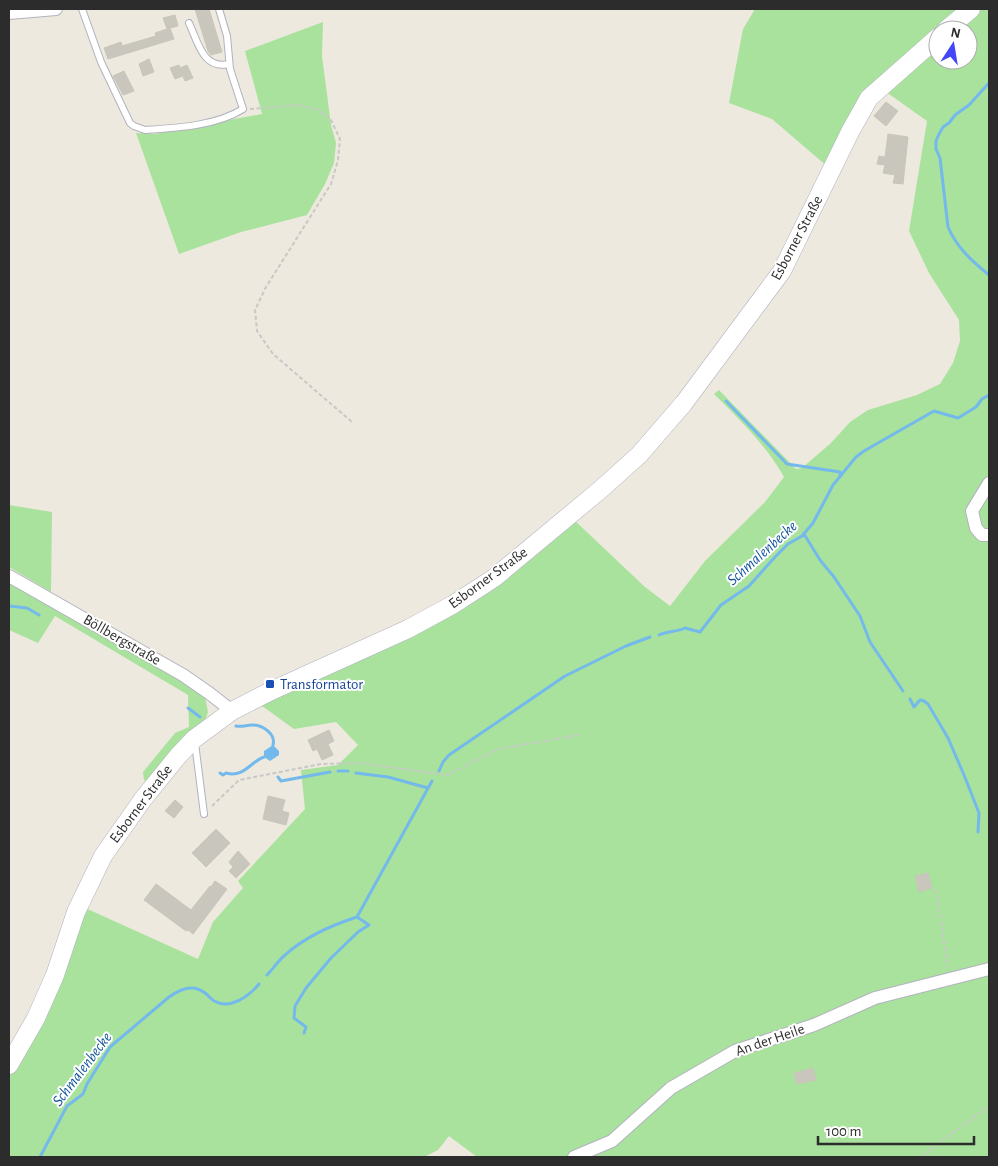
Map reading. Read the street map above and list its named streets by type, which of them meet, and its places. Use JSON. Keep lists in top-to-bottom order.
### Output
{
  "streets": {
    "main road": ["Esborner Straße"],
    "street": ["Böllbergstraße", "An der Heile"]
  },
  "crossings": [
    ["Esborner Straße", "Böllbergstraße"]
  ],
  "water": ["Schmalenbecke"],
  "places": {
    "transit": ["Transformator"]
  },
  "scale_bar": "100 m",
  "north": "top"
}
